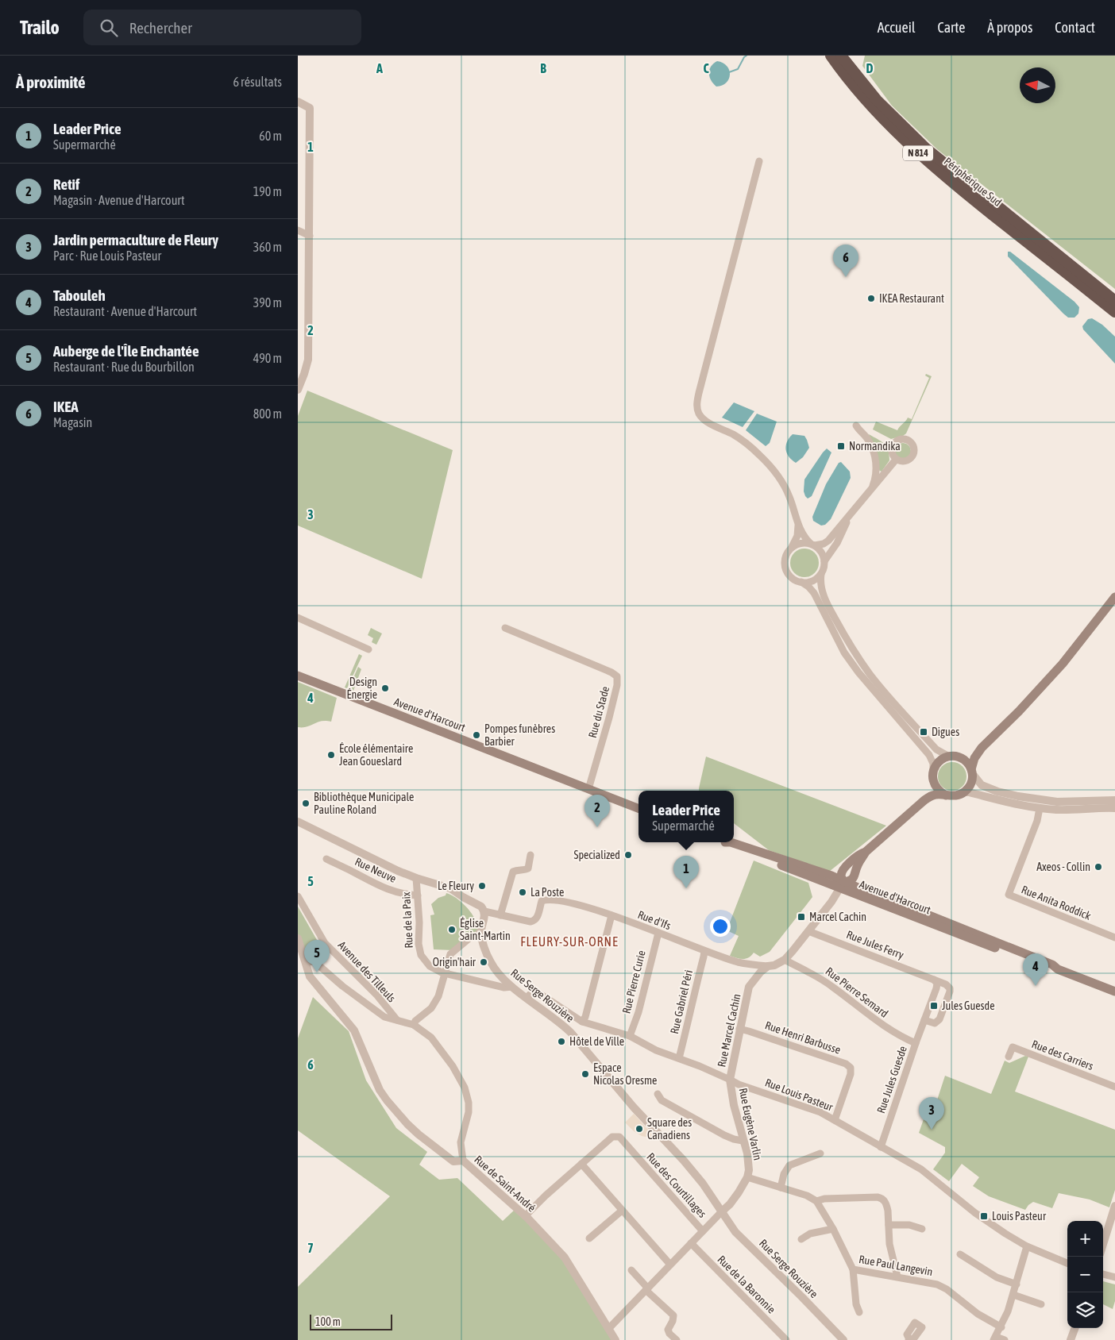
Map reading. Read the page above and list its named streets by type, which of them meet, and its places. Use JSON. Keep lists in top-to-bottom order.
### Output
{
  "streets": {
    "highway": ["N 814", "Périphérique Sud"],
    "main road": ["Avenue d'Harcourt"],
    "street": [
      "Rue du Stade",
      "Rue Neuve",
      "Rue Anita Roddick",
      "Rue de la Paix",
      "Rue d'Ifs",
      "Rue Jules Ferry",
      "Avenue des Tilleuls",
      "Rue Pierre Curie",
      "Rue Pierre Semard",
      "Rue Serge Rouzière",
      "Rue Gabriel Péri",
      "Rue Marcel Cachin",
      "Rue Henri Barbusse",
      "Rue des Carriers",
      "Rue Jules Guesde",
      "Rue Louis Pasteur",
      "Rue Eugène Varlin",
      "Rue de Saint-André",
      "Rue des Courtillages",
      "Rue Paul Langevin",
      "Rue de la Baronnie"
    ]
  },
  "crossings": [
    ["N 814", "Périphérique Sud"],
    ["Rue du Stade", "Avenue d'Harcourt"],
    ["Avenue d'Harcourt", "Rue Marcel Cachin"],
    ["Rue Neuve", "Rue de la Paix"],
    ["Rue de la Paix", "Rue Serge Rouzière"],
    ["Rue d'Ifs", "Rue Pierre Curie"],
    ["Rue d'Ifs", "Rue Gabriel Péri"],
    ["Rue d'Ifs", "Rue Marcel Cachin"],
    ["Rue Jules Ferry", "Rue Marcel Cachin"],
    ["Rue Jules Ferry", "Rue Jules Guesde"],
    ["Rue Pierre Curie", "Rue Louis Pasteur"],
    ["Rue Pierre Semard", "Rue Marcel Cachin"],
    ["Rue Pierre Semard", "Rue Jules Guesde"],
    ["Rue Serge Rouzière", "Rue Louis Pasteur"],
    ["Rue Serge Rouzière", "Rue Eugène Varlin"],
    ["Rue Gabriel Péri", "Rue Louis Pasteur"],
    ["Rue Marcel Cachin", "Rue Henri Barbusse"],
    ["Rue Marcel Cachin", "Rue Louis Pasteur"],
    ["Rue Marcel Cachin", "Rue Eugène Varlin"],
    ["Rue Henri Barbusse", "Rue Louis Pasteur"],
    ["Rue Jules Guesde", "Rue Louis Pasteur"],
    ["Rue Louis Pasteur", "Rue Eugène Varlin"],
    ["Rue de Saint-André", "Rue des Courtillages"]
  ],
  "districts": ["FLEURY-SUR-ORNE"],
  "places": {
    "other": [
      "IKEA Restaurant",
      "Design Énergie",
      "Pompes funèbres Barbier",
      "École élémentaire Jean Goueslard",
      "Bibliothèque Municipale Pauline Roland",
      "Specialized",
      "Axeos - Collin",
      "Le Fleury",
      "La Poste",
      "Église Saint-Martin",
      "Origin'hair",
      "Hôtel de Ville",
      "Espace Nicolas Oresme",
      "Square des Canadiens"
    ],
    "transit": [
      "Normandika",
      "Digues",
      "Marcel Cachin",
      "Jules Guesde",
      "Louis Pasteur"
    ]
  },
  "scale_bar": "100 m",
  "north": "left",
  "page": {
    "header": "Trailo",
    "search": "Rechercher",
    "nav": [
      "Accueil",
      "Carte",
      "À propos",
      "Contact"
    ],
    "heading": ["À proximité", "6 résultats"],
    "list": [
      {
        "mark": "1",
        "name": "Leader Price",
        "note": "Supermarché",
        "value": "60 m"
      },
      {
        "mark": "2",
        "name": "Retif",
        "note": "Magasin · Avenue d'Harcourt",
        "value": "190 m"
      },
      {
        "mark": "3",
        "name": "Jardin permaculture de Fleury",
        "note": "Parc · Rue Louis Pasteur",
        "value": "360 m"
      },
      {
        "mark": "4",
        "name": "Tabouleh",
        "note": "Restaurant · Avenue d'Harcourt",
        "value": "390 m"
      },
      {
        "mark": "5",
        "name": "Auberge de l'Île Enchantée",
        "note": "Restaurant · Rue du Bourbillon",
        "value": "490 m"
      },
      {
        "mark": "6",
        "name": "IKEA",
        "note": "Magasin",
        "value": "800 m"
      }
    ],
    "pins": [
      "6",
      "2",
      "1",
      "5",
      "4",
      "3"
    ],
    "popup": ["Leader Price", "Supermarché"],
    "map_buttons": ["+", "−"],
    "scale": "100 m"
  },
  "grid": {
    "columns": [
      "A",
      "B",
      "C",
      "D"
    ],
    "rows": [
      "1",
      "2",
      "3",
      "4",
      "5",
      "6",
      "7"
    ]
  }
}
